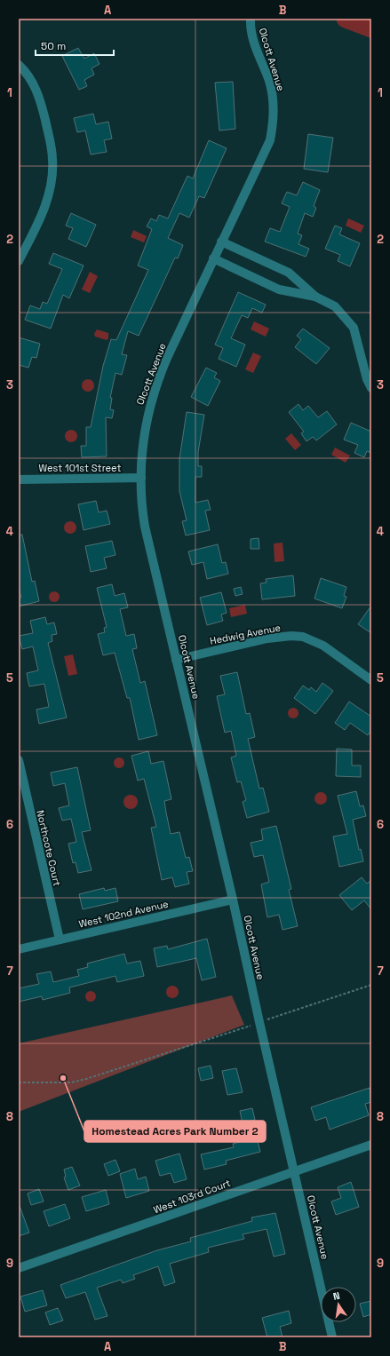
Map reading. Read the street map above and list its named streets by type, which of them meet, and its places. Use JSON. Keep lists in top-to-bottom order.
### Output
{
  "streets": {
    "street": [
      "Olcott Avenue",
      "West 101st Street",
      "Hedwig Avenue",
      "Northcote Court",
      "West 102nd Avenue",
      "West 103rd Court"
    ]
  },
  "crossings": [
    ["Olcott Avenue", "West 101st Street"],
    ["Olcott Avenue", "Hedwig Avenue"],
    ["Olcott Avenue", "West 102nd Avenue"],
    ["Olcott Avenue", "West 103rd Court"],
    ["Northcote Court", "West 102nd Avenue"]
  ],
  "places": ["Homestead Acres Park Number 2"],
  "scale_bar": "50 m",
  "north": "top",
  "grid": {
    "columns": ["A", "B"],
    "rows": [
      "1",
      "2",
      "3",
      "4",
      "5",
      "6",
      "7",
      "8",
      "9"
    ]
  }
}
